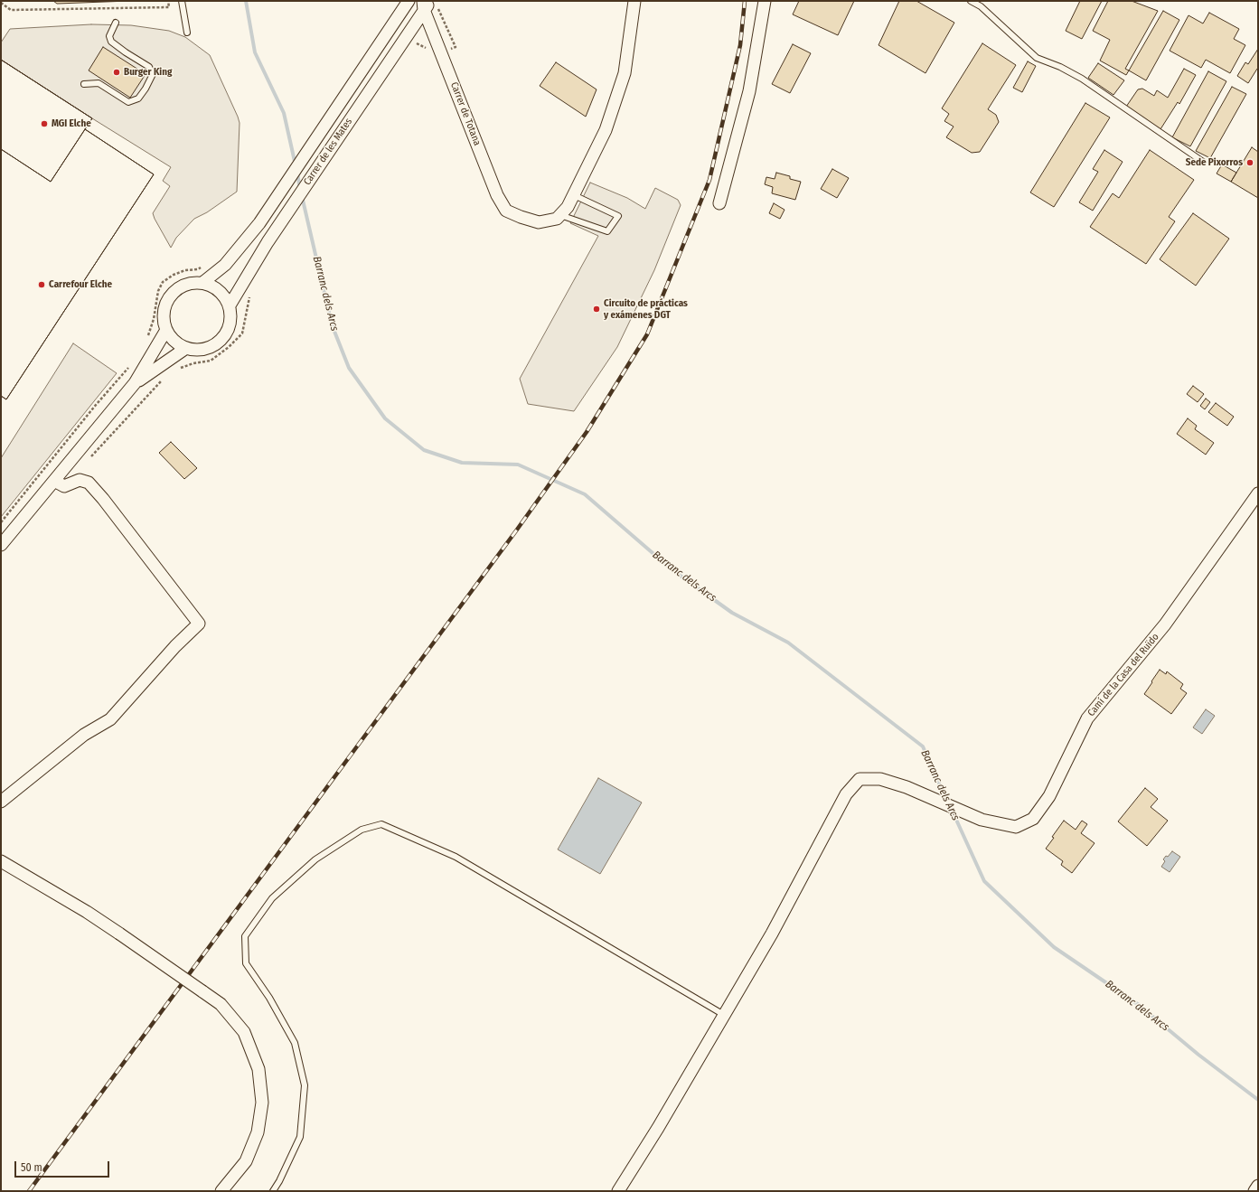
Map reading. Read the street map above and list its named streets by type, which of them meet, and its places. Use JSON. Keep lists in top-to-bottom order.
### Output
{
  "streets": {
    "street": ["Carrer de Totana", "Carrer de les Mates", "Camí de la Casa del Ruïdo"]
  },
  "crossings": [
    ["Carrer de Totana", "Carrer de les Mates"]
  ],
  "water": ["Barranc dels Arcs"],
  "places": [
    "Burger King",
    "MGI Elche",
    "Sede Pixorros",
    "Carrefour Elche",
    "Circuito de prácticas y exámenes DGT"
  ],
  "scale_bar": "50 m"
}
